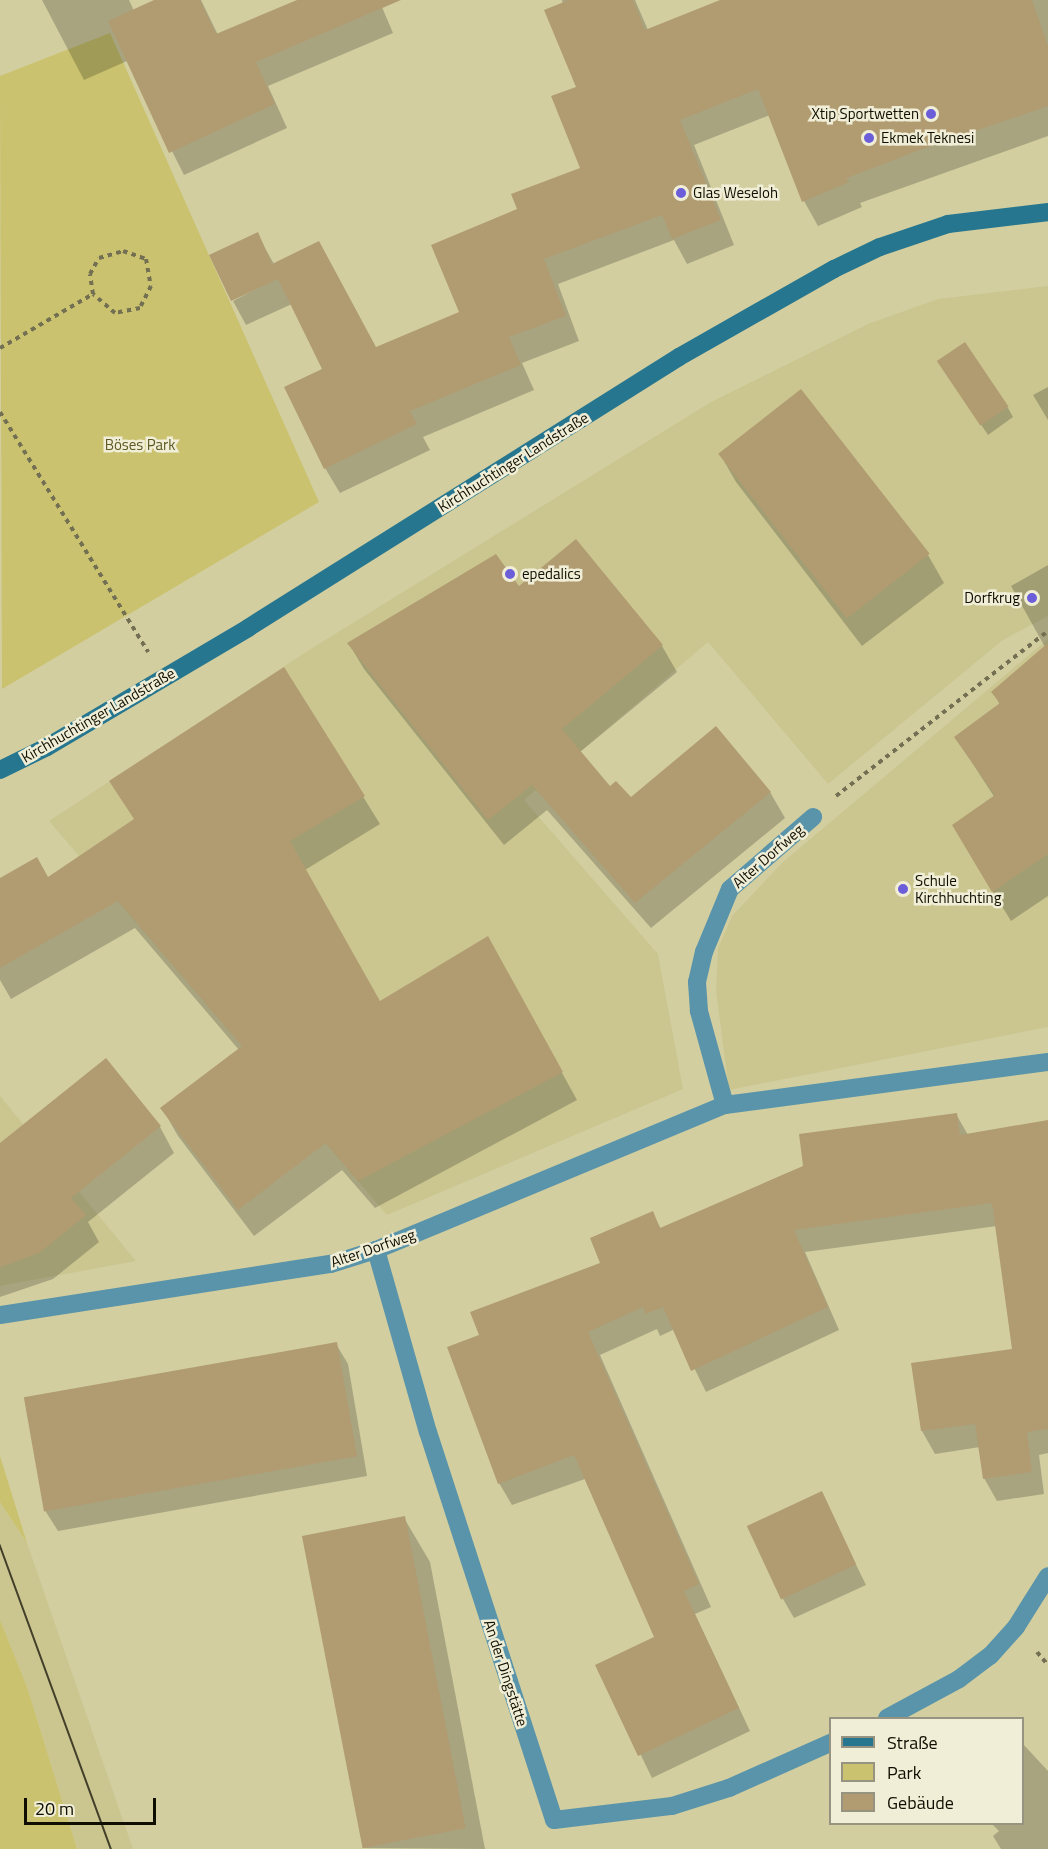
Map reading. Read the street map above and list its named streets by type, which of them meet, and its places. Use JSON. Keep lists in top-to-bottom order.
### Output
{
  "streets": {
    "main road": ["Kirchhuchtinger Landstraße"],
    "street": ["Alter Dorfweg", "An der Dingstätte"]
  },
  "crossings": [
    ["Alter Dorfweg", "An der Dingstätte"]
  ],
  "parks": ["Böses Park"],
  "places": [
    "Xtip Sportwetten",
    "Ekmek Teknesi",
    "Glas Weseloh",
    "epedalics",
    "Dorfkrug",
    "Schule Kirchhuchting"
  ],
  "legend": ["Straße", "Park", "Gebäude"],
  "scale_bar": "20 m"
}
